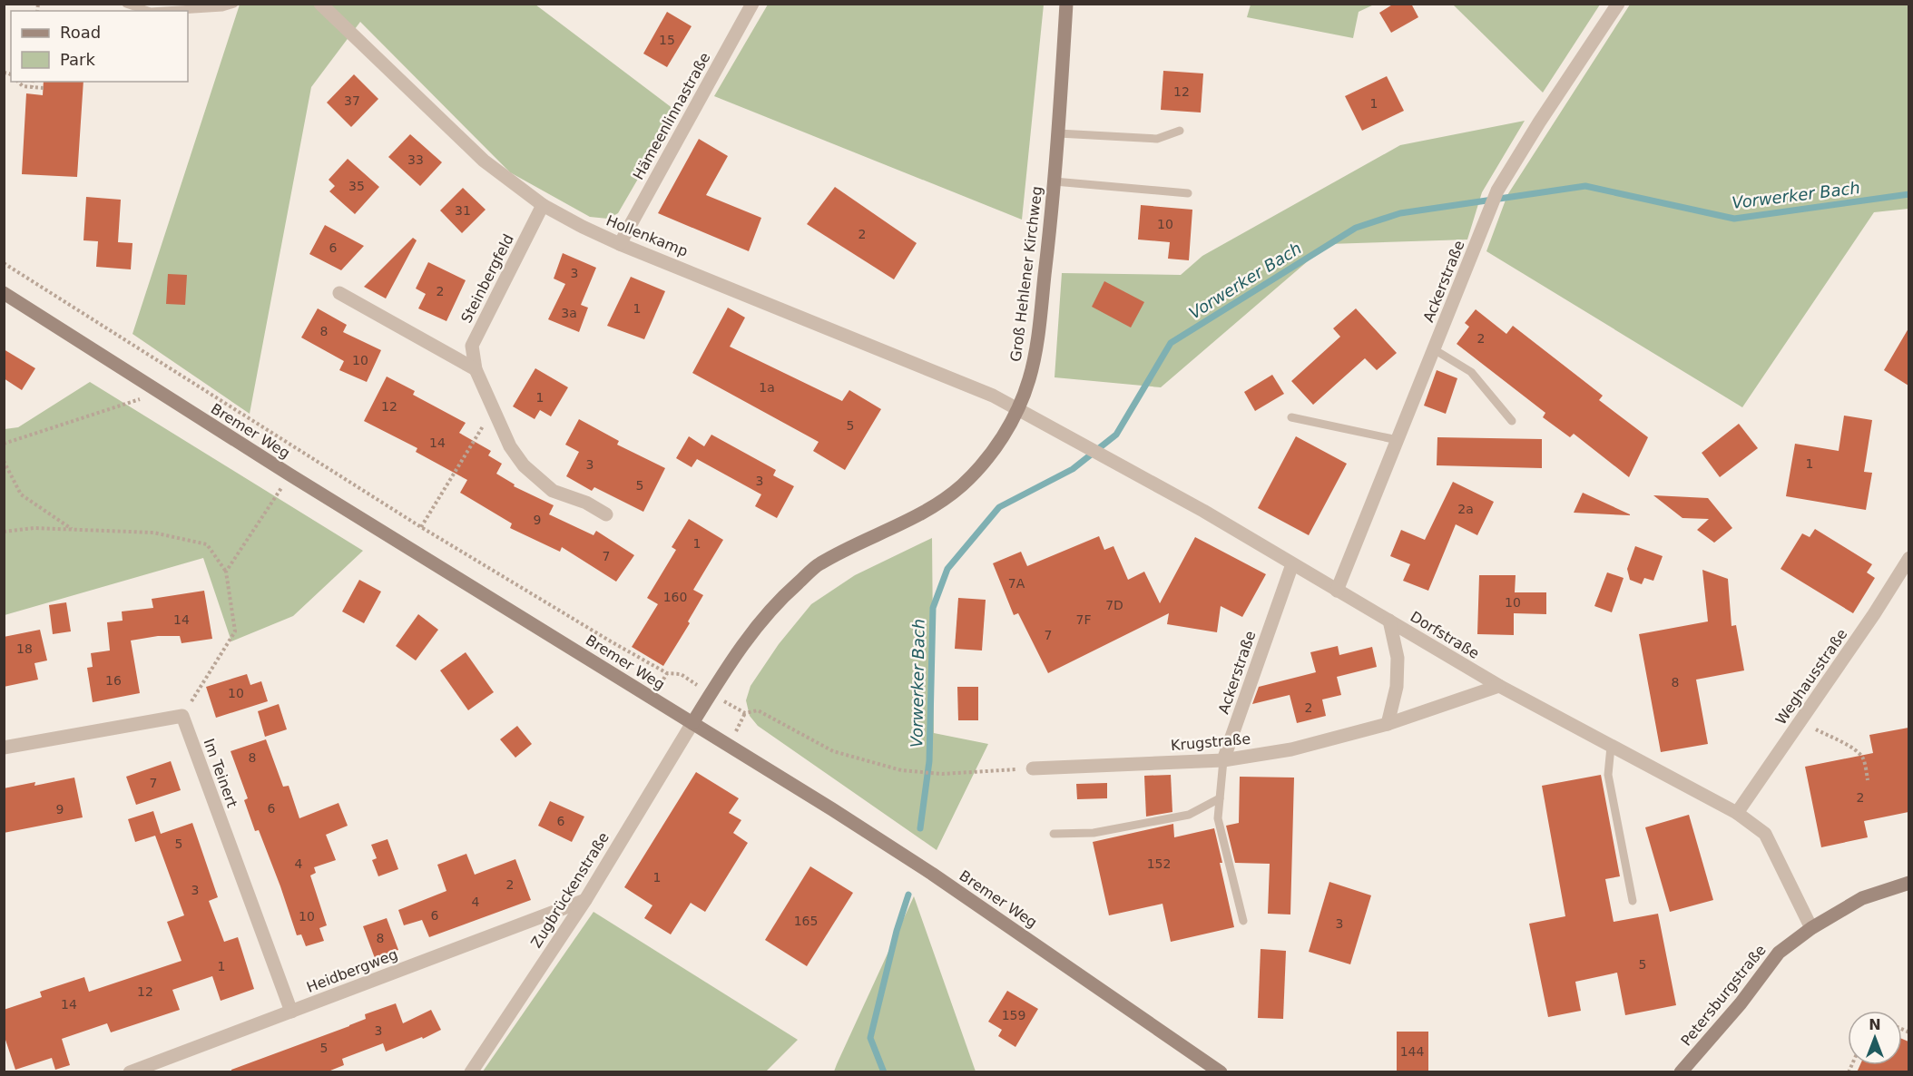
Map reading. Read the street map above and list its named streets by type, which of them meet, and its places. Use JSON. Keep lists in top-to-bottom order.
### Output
{
  "streets": {
    "main road": ["Groß Hehlener Kirchweg", "Bremer Weg", "Petersburgstraße"],
    "street": [
      "Hämeenlinnastraße",
      "Hollenkamp",
      "Steinbergfeld",
      "Ackerstraße",
      "Dorfstraße",
      "Weghausstraße",
      "Krugstraße",
      "Im Teinert",
      "Zugbrückenstraße",
      "Heidbergweg"
    ]
  },
  "crossings": [
    ["Hämeenlinnastraße", "Hollenkamp"],
    ["Hollenkamp", "Groß Hehlener Kirchweg"],
    ["Hollenkamp", "Steinbergfeld"],
    ["Hollenkamp", "Dorfstraße"],
    ["Groß Hehlener Kirchweg", "Bremer Weg"],
    ["Groß Hehlener Kirchweg", "Dorfstraße"],
    ["Groß Hehlener Kirchweg", "Zugbrückenstraße"],
    ["Ackerstraße", "Dorfstraße"],
    ["Ackerstraße", "Krugstraße"],
    ["Bremer Weg", "Zugbrückenstraße"],
    ["Dorfstraße", "Weghausstraße"],
    ["Dorfstraße", "Krugstraße"],
    ["Dorfstraße", "Petersburgstraße"],
    ["Im Teinert", "Heidbergweg"],
    ["Zugbrückenstraße", "Heidbergweg"]
  ],
  "water": ["Vorwerker Bach"],
  "house_numbers": [
    "15",
    "12",
    "37",
    "1",
    "33",
    "35",
    "31",
    "10",
    "2",
    "6",
    "3",
    "2",
    "1",
    "3a",
    "8",
    "2",
    "10",
    "1a",
    "1",
    "12",
    "5",
    "14",
    "1",
    "3",
    "3",
    "5",
    "2a",
    "9",
    "1",
    "7",
    "7A",
    "160",
    "10",
    "7D",
    "14",
    "7F",
    "7",
    "18",
    "16",
    "8",
    "10",
    "2",
    "8",
    "7",
    "2",
    "6",
    "9",
    "6",
    "5",
    "4",
    "152",
    "1",
    "2",
    "3",
    "4",
    "6",
    "10",
    "165",
    "3",
    "8",
    "5",
    "1",
    "12",
    "14",
    "159",
    "3",
    "5",
    "144"
  ],
  "legend": ["Road", "Park"],
  "north": "top"
}
